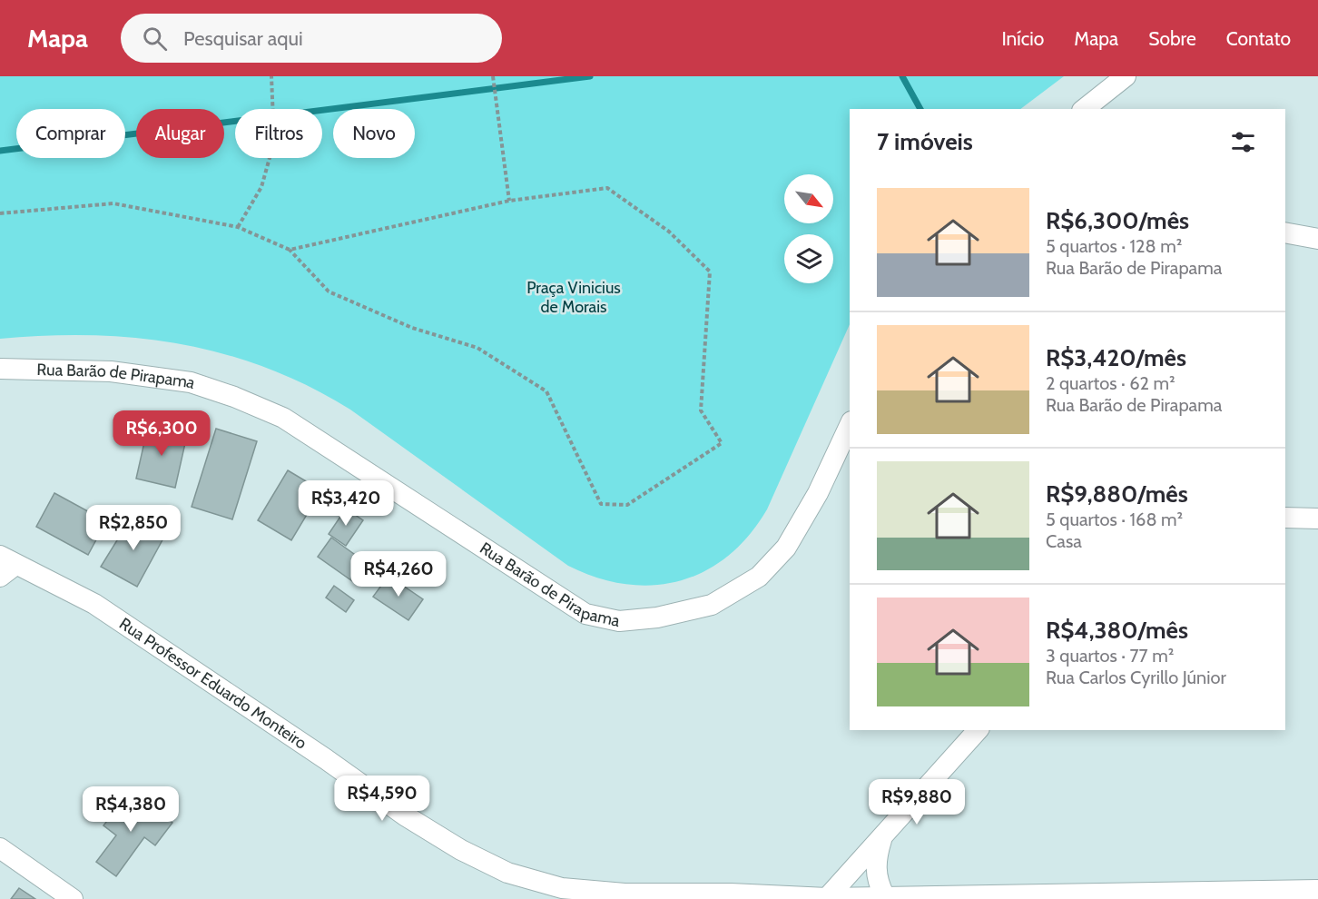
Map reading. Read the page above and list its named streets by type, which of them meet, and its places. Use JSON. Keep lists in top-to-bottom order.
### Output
{
  "streets": {
    "street": ["Rua Barão de Pirapama", "Rua Professor Eduardo Monteiro"]
  },
  "parks": ["Praça Vinicius de Morais"],
  "north": "bottom right",
  "page": {
    "header": "Mapa",
    "search": "Pesquisar aqui",
    "nav": [
      "Início",
      "Mapa",
      "Sobre",
      "Contato"
    ],
    "chip": [
      "Comprar",
      "Alugar",
      "Filtros",
      "Novo"
    ],
    "heading": "7 imóveis",
    "list": [
      {
        "name": "R$6,300/mês",
        "note": "5 quartos · 128 m² · Rua Barão de Pirapama"
      },
      {
        "name": "R$3,420/mês",
        "note": "2 quartos · 62 m² · Rua Barão de Pirapama"
      },
      {
        "name": "R$9,880/mês",
        "note": "5 quartos · 168 m² · Casa"
      },
      {
        "name": "R$4,380/mês",
        "note": "3 quartos · 77 m² · Rua Carlos Cyrillo Júnior"
      }
    ],
    "price": [
      "R$6,300",
      "R$3,420",
      "R$2,850",
      "R$4,260",
      "R$4,590",
      "R$9,880",
      "R$4,380"
    ]
  }
}
